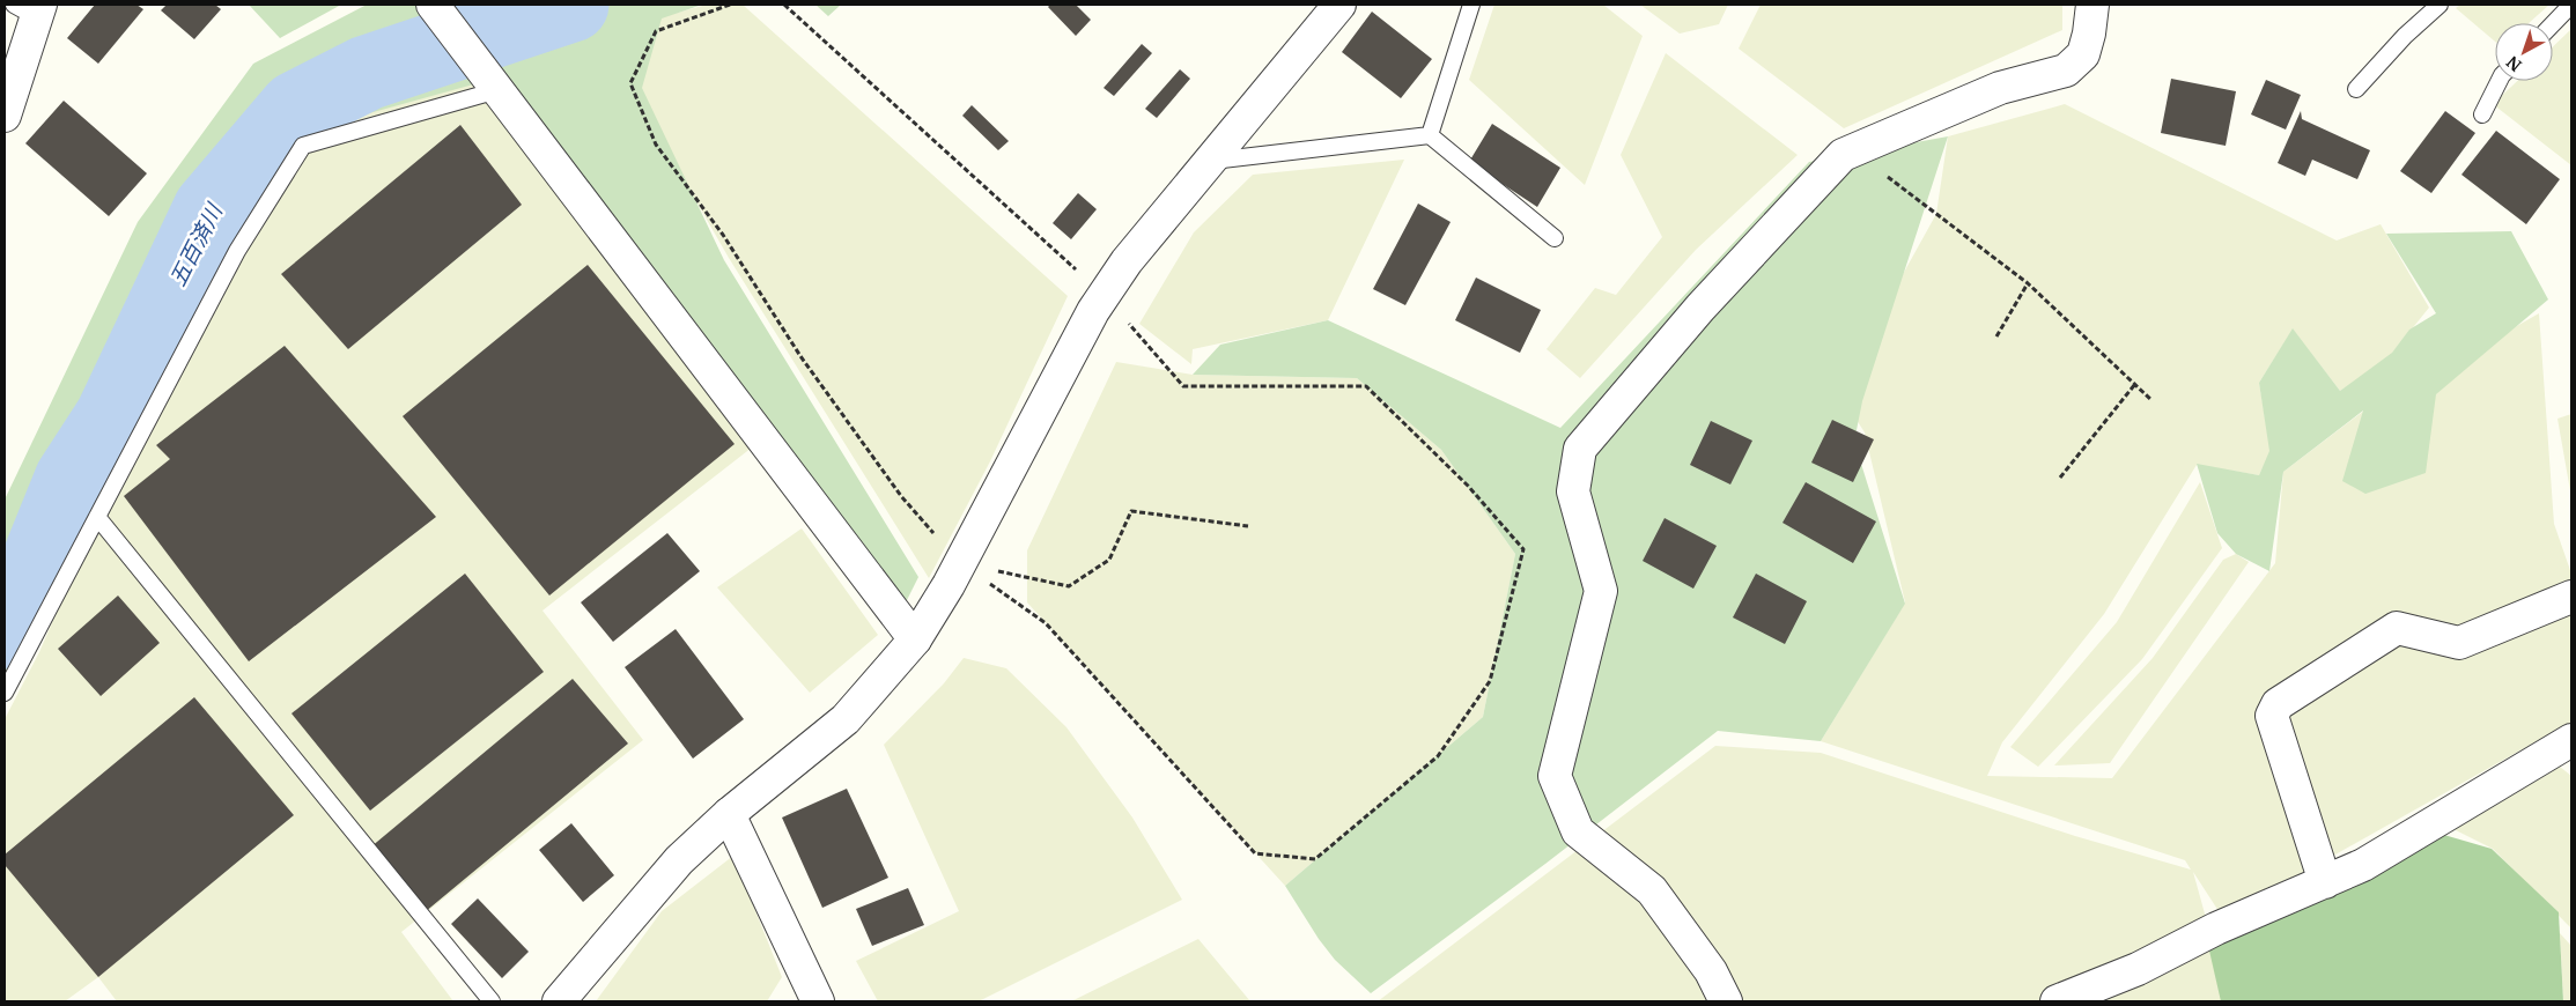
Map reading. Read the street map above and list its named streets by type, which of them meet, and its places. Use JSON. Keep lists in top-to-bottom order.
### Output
{
  "water": ["五百済川"],
  "north": "bottom left"
}
